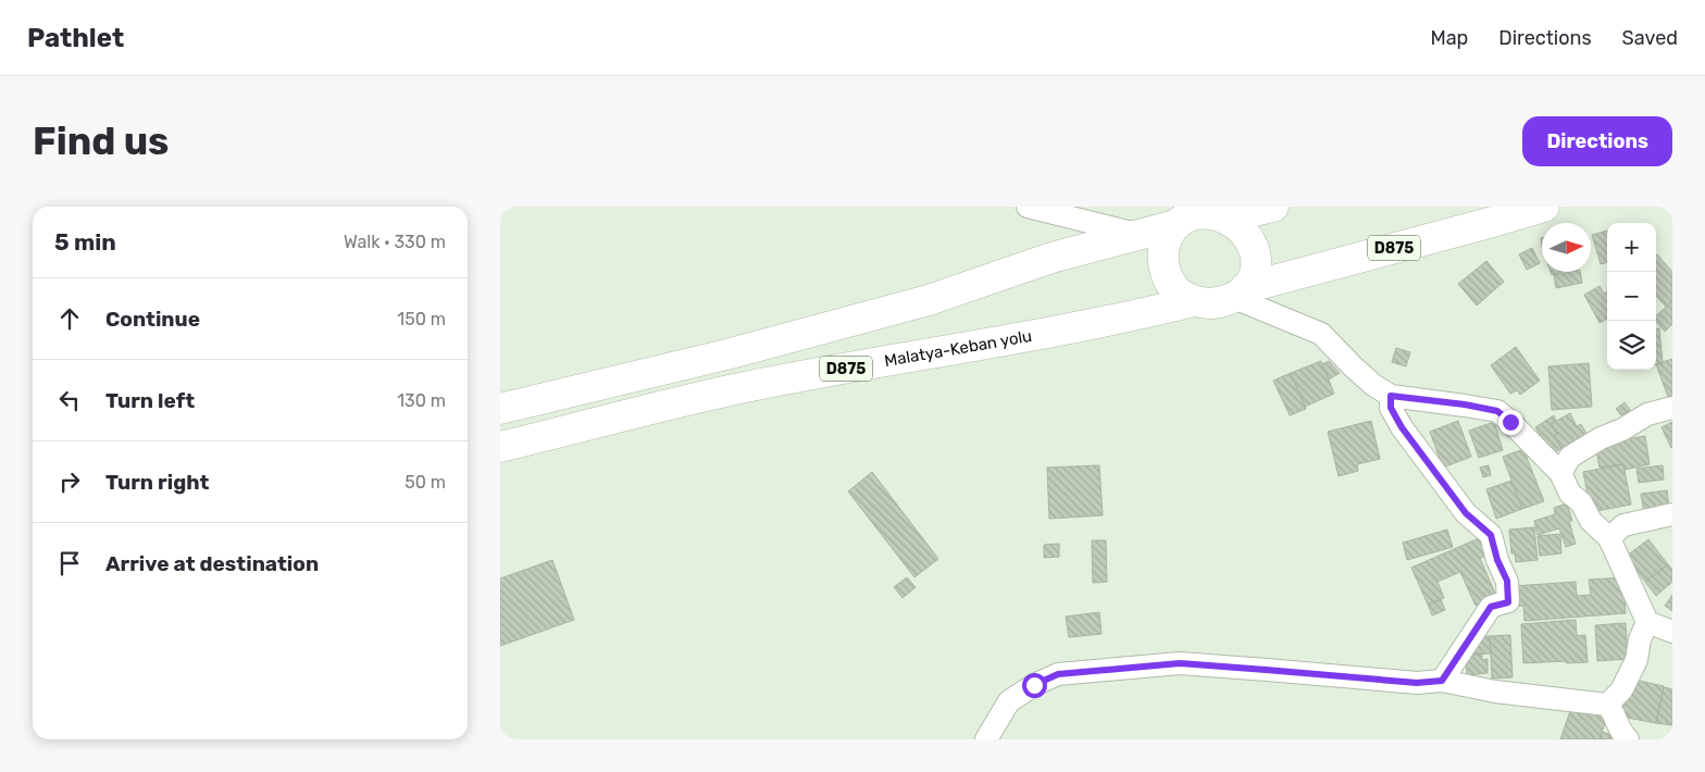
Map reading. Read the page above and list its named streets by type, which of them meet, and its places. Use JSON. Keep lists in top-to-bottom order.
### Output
{
  "streets": {
    "highway": ["D875", "Malatya-Keban yolu"]
  },
  "crossings": [
    ["D875", "Malatya-Keban yolu"]
  ],
  "north": "right",
  "page": {
    "header": "Pathlet",
    "nav": ["Map", "Directions", "Saved"],
    "buttons": "Directions",
    "title": "Find us",
    "heading": ["5 min", "Walk · 330 m"],
    "map_buttons": ["+", "−"],
    "list": [
      ["Continue", "150 m"],
      ["Turn left", "130 m"],
      ["Turn right", "50 m"],
      "Arrive at destination"
    ]
  }
}
